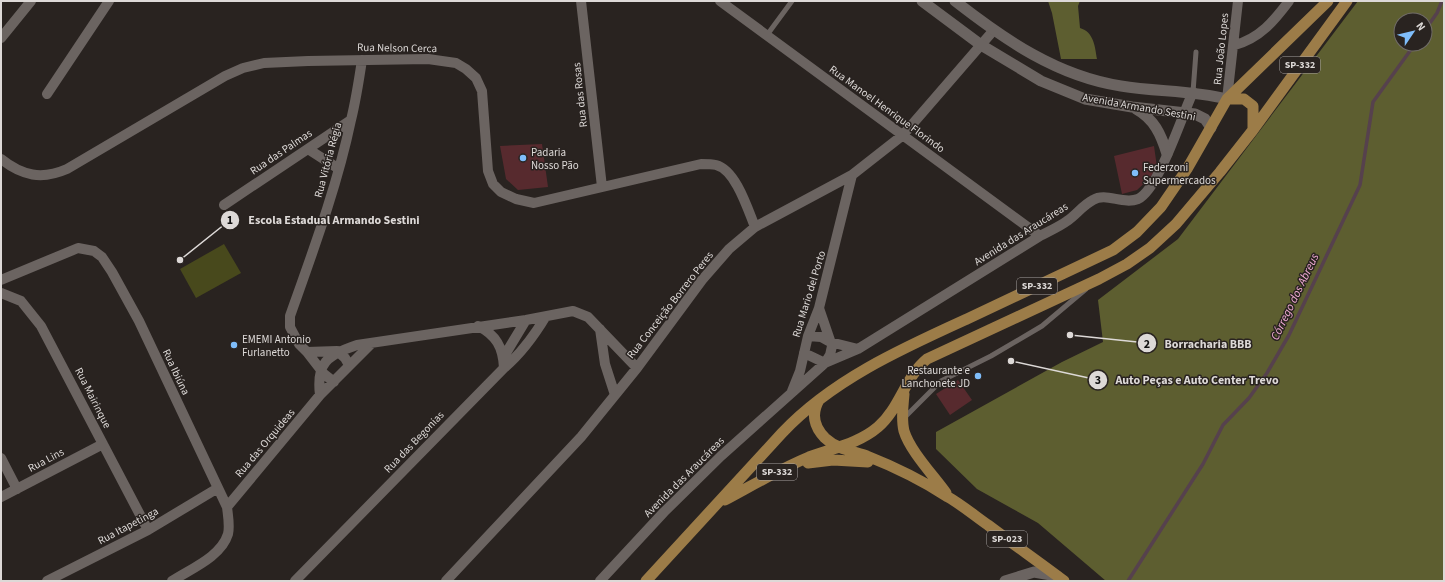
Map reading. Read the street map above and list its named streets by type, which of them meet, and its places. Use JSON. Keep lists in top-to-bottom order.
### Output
{
  "streets": {
    "main road": ["SP-332", "SP-023"],
    "street": [
      "Rua Nelson Cerca",
      "Rua João Lopes",
      "Rua das Rosas",
      "Avenida Armando Sestini",
      "Rua Manoel Henrique Florindo",
      "Rua das Palmas",
      "Rua Vitória Régia",
      "Avenida das Araucáreas",
      "Rua Mario del Porto",
      "Rua Conceição Borrero Peres",
      "Rua Ibiúna",
      "Rua Mairinque",
      "Rua das Begonias",
      "Rua das Orquideas",
      "Rua Lins",
      "Rua Itapetinga"
    ]
  },
  "crossings": [
    ["Rua Nelson Cerca", "Rua das Rosas"],
    ["Rua Nelson Cerca", "Rua Vitória Régia"],
    ["Rua Nelson Cerca", "Rua Conceição Borrero Peres"],
    ["Rua João Lopes", "SP-332"],
    ["Rua João Lopes", "Avenida Armando Sestini"],
    ["SP-332", "Avenida Armando Sestini"],
    ["SP-332", "SP-023"],
    ["Avenida Armando Sestini", "Avenida das Araucáreas"],
    ["Avenida Armando Sestini", "Rua Conceição Borrero Peres"],
    ["Rua Manoel Henrique Florindo", "Avenida das Araucáreas"],
    ["Rua Manoel Henrique Florindo", "Rua Conceição Borrero Peres"],
    ["Rua das Palmas", "Rua Vitória Régia"],
    ["Rua Vitória Régia", "Rua das Orquideas"],
    ["Avenida das Araucáreas", "Rua Mario del Porto"],
    ["Rua Mario del Porto", "Rua Conceição Borrero Peres"],
    ["Rua Ibiúna", "Rua das Orquideas"],
    ["Rua Ibiúna", "Rua Itapetinga"],
    ["Rua Mairinque", "Rua Lins"],
    ["Rua Mairinque", "Rua Itapetinga"]
  ],
  "water": ["Córrego dos Abreus"],
  "places": [
    "Padaria Nosso Pão",
    "Federzoni Supermercados",
    "Escola Estadual Armando Sestini",
    "Borracharia BBB",
    "EMEMI Antonio Furlanetto",
    "Auto Peças e Auto Center Trevo",
    "Restaurante e Lanchonete JD"
  ],
  "north": "top right"
}
